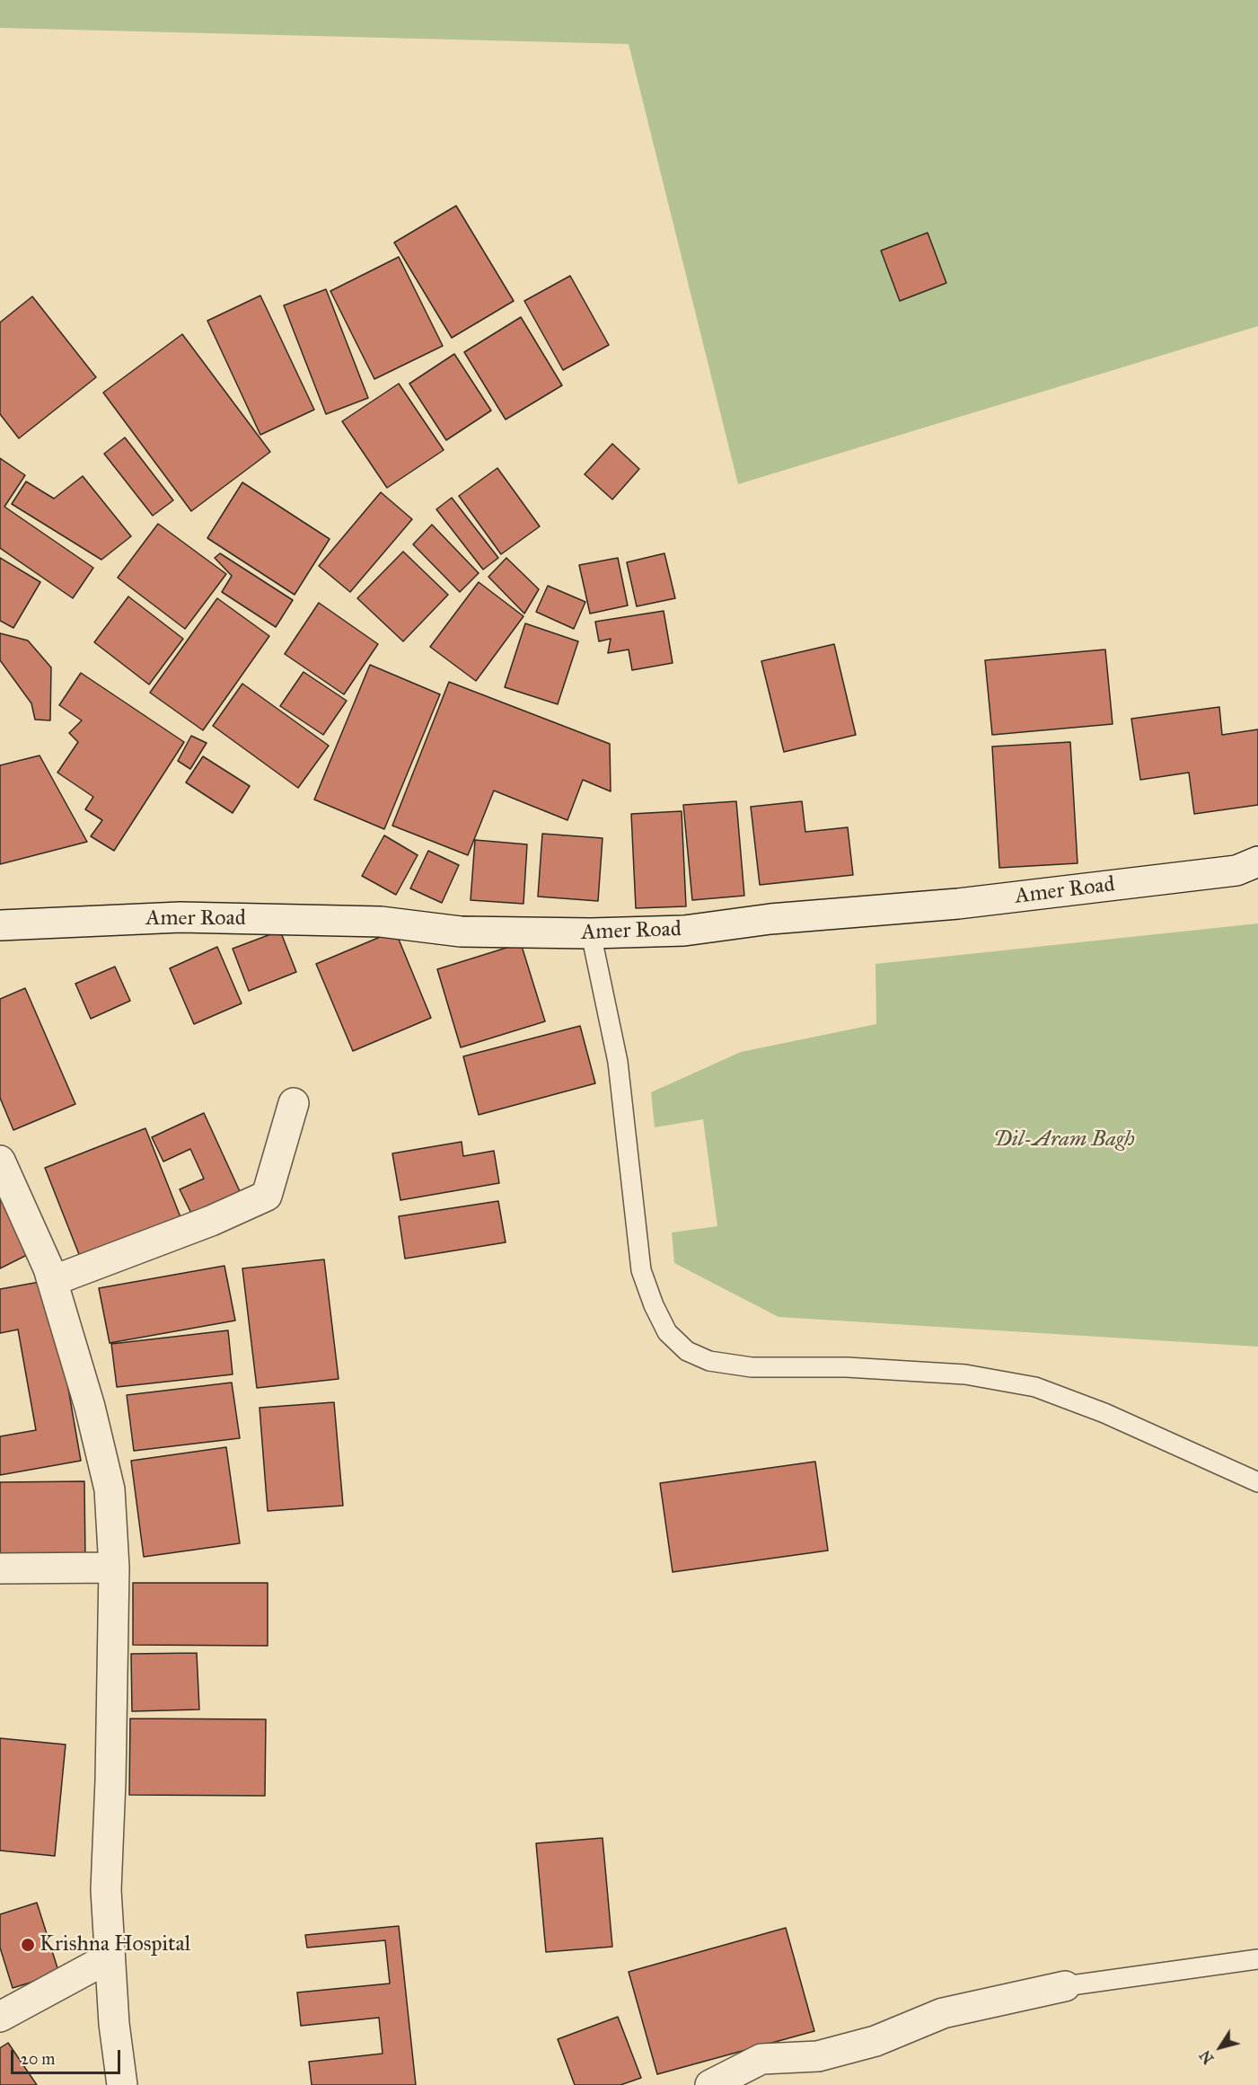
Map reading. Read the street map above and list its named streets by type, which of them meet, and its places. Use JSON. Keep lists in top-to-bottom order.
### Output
{
  "streets": {
    "street": ["Amer Road"]
  },
  "parks": ["Dil-Aram Bagh"],
  "places": ["Krishna Hospital"],
  "scale_bar": "20 m",
  "north": "bottom left"
}
